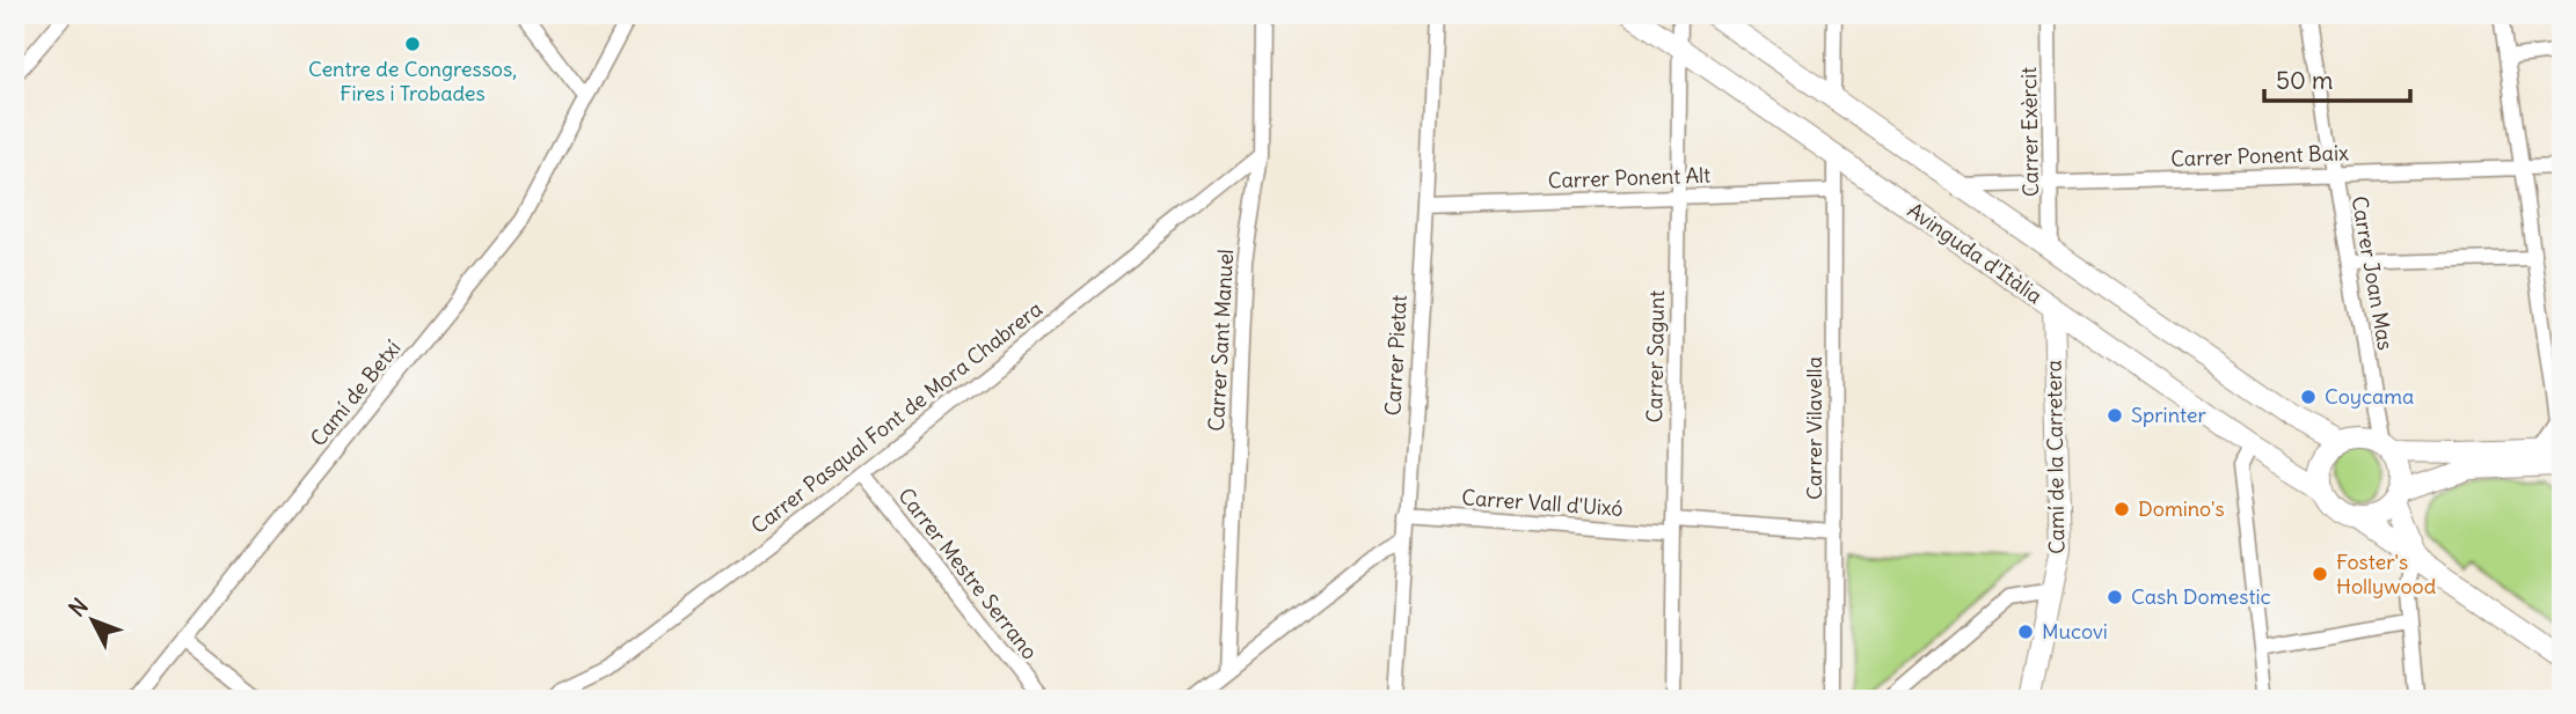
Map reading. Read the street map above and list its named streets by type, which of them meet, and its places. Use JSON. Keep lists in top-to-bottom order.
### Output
{
  "streets": {
    "main road": ["Avinguda d'Itàlia", "Camí de la Carretera"],
    "street": [
      "Carrer Exèrcit",
      "Carrer Ponent Baix",
      "Carrer Ponent Alt",
      "Carrer Joan Mas",
      "Carrer Sant Manuel",
      "Carrer Pietat",
      "Carrer Sagunt",
      "Camí de Betxí",
      "Carrer Pasqual Font de Mora Chabrera",
      "Carrer Vilavella",
      "Carrer Vall d'Uixó",
      "Carrer Mestre Serrano"
    ]
  },
  "crossings": [
    ["Carrer Exèrcit", "Carrer Ponent Baix"],
    ["Carrer Ponent Baix", "Carrer Joan Mas"],
    ["Carrer Ponent Alt", "Carrer Pietat"],
    ["Carrer Ponent Alt", "Carrer Sagunt"],
    ["Carrer Ponent Alt", "Carrer Vilavella"],
    ["Avinguda d'Itàlia", "Carrer Joan Mas"],
    ["Avinguda d'Itàlia", "Carrer Sagunt"],
    ["Avinguda d'Itàlia", "Carrer Vilavella"],
    ["Avinguda d'Itàlia", "Camí de la Carretera"],
    ["Carrer Sant Manuel", "Carrer Pasqual Font de Mora Chabrera"],
    ["Carrer Pietat", "Carrer Vall d'Uixó"],
    ["Carrer Sagunt", "Carrer Vall d'Uixó"],
    ["Carrer Pasqual Font de Mora Chabrera", "Carrer Mestre Serrano"],
    ["Carrer Vilavella", "Carrer Vall d'Uixó"]
  ],
  "places": [
    "Centre de Congressos, Fires i Trobades",
    "Coycama",
    "Sprinter",
    "Domino's",
    "Foster's Hollywood",
    "Cash Domestic",
    "Mucovi"
  ],
  "scale_bar": "50 m",
  "north": "top left"
}
